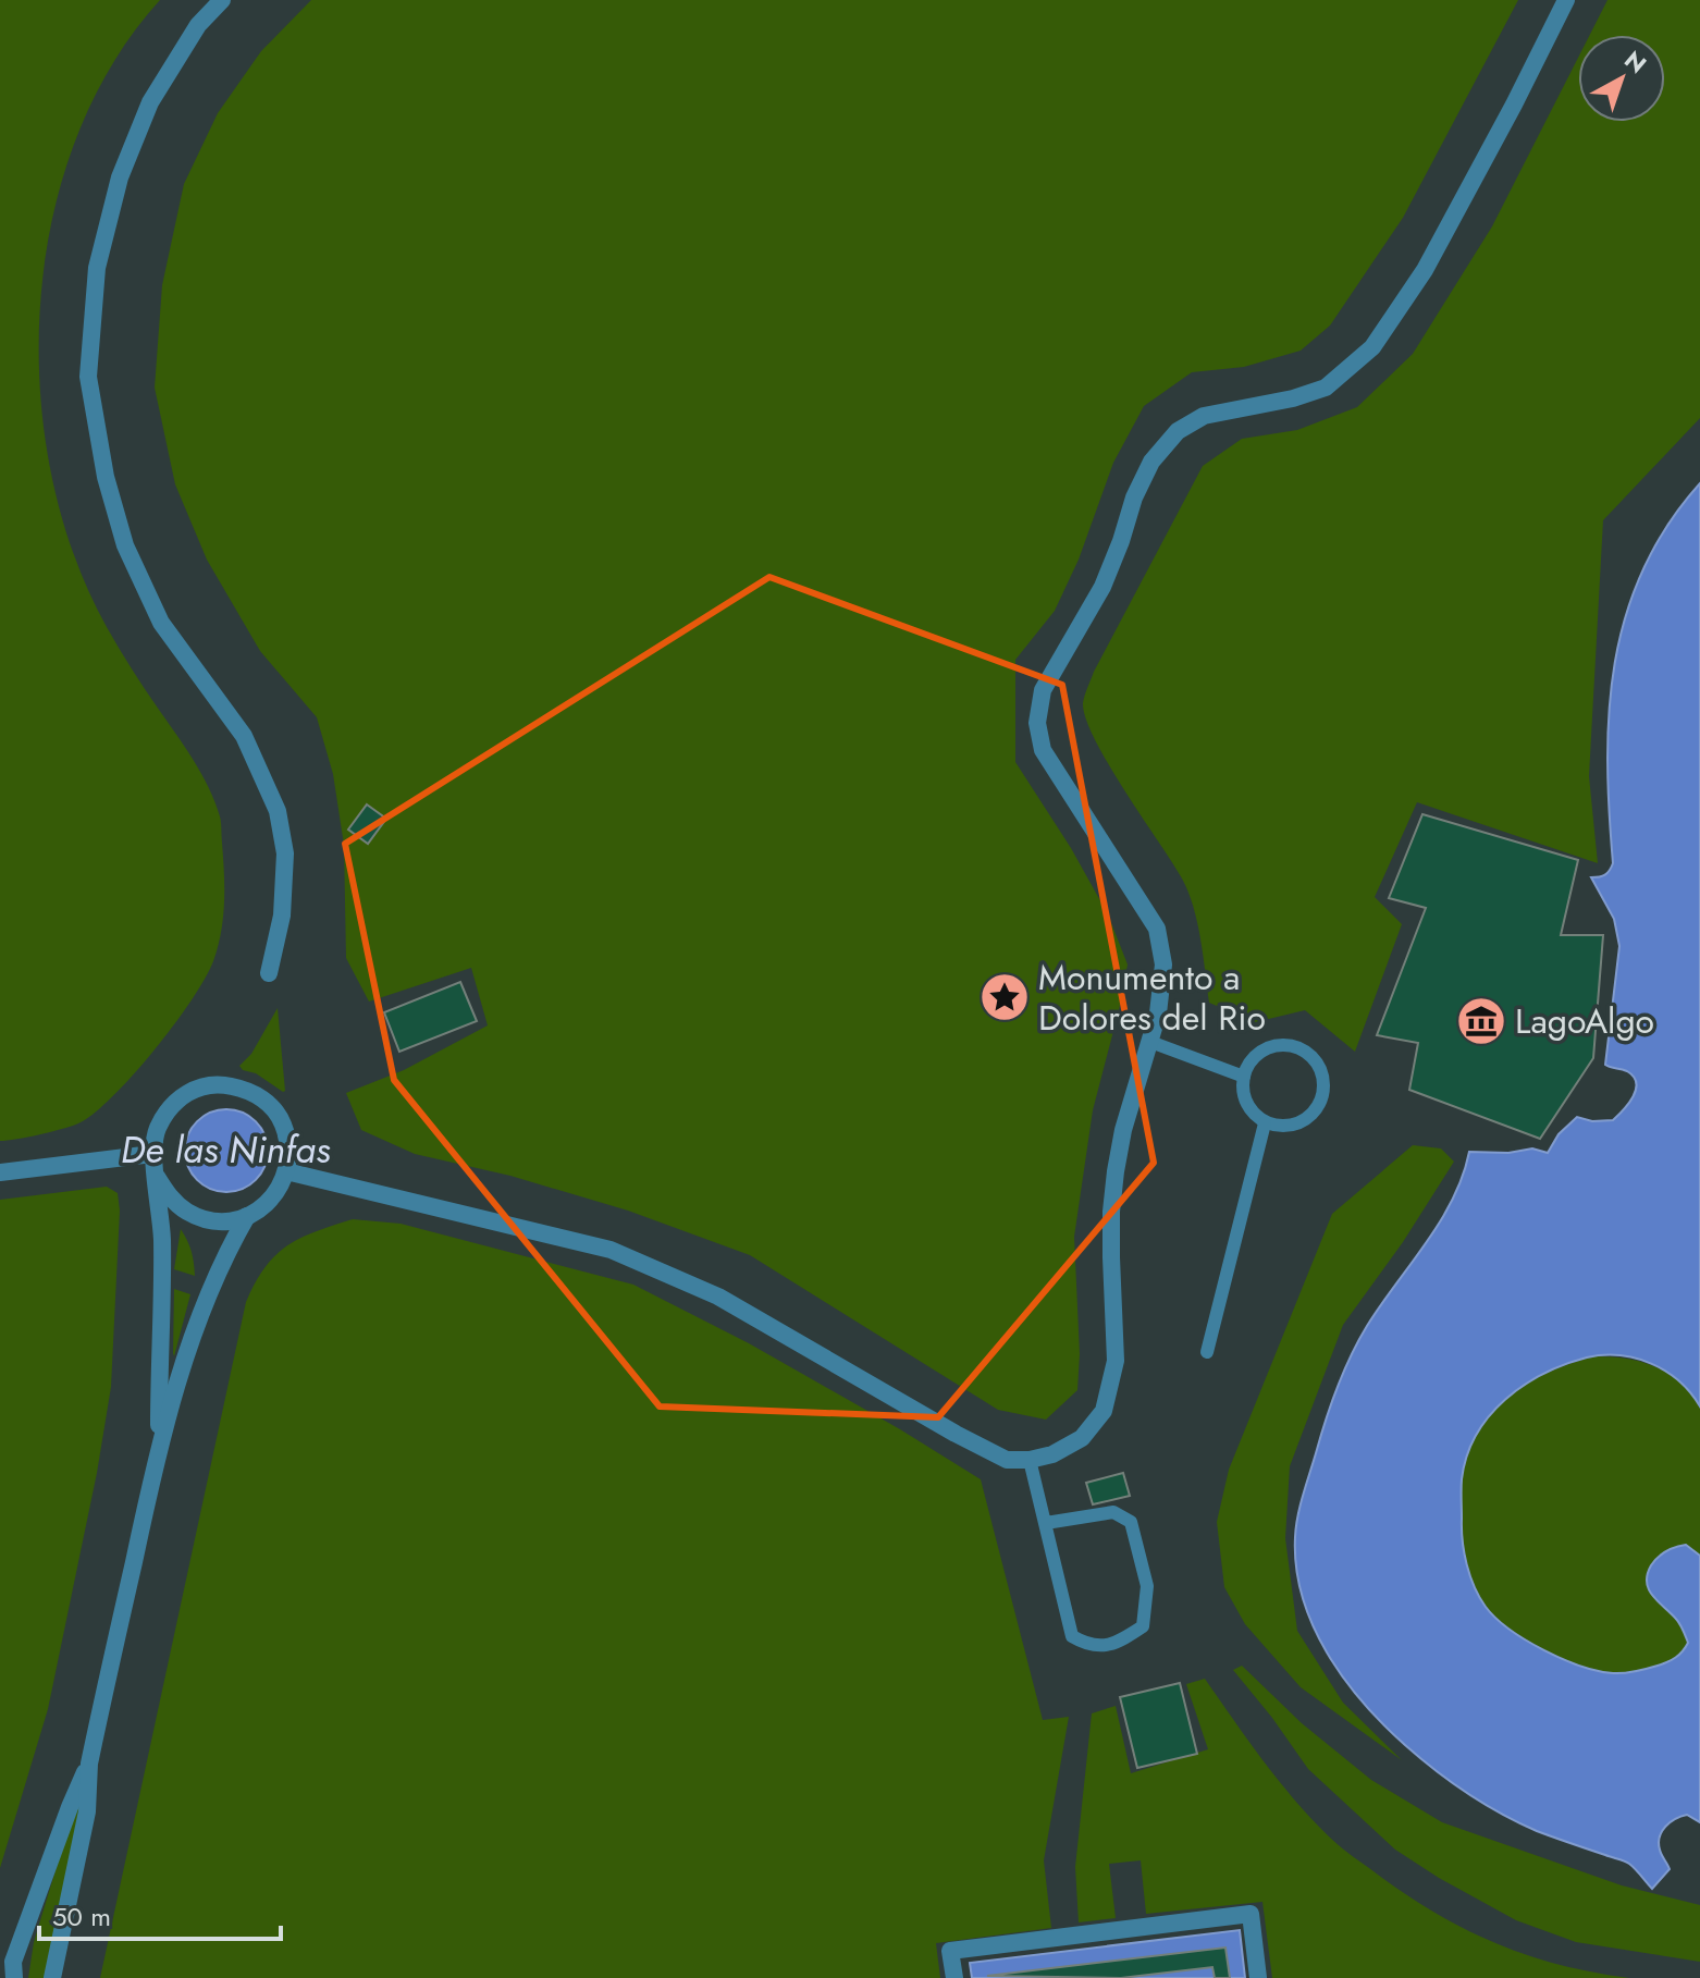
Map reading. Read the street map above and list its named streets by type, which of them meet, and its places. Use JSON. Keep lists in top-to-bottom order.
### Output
{
  "water": ["De las Ninfas"],
  "places": {
    "place": ["Monumento a Dolores del Rio"],
    "museum": ["LagoAlgo"]
  },
  "scale_bar": "50 m",
  "north": "top right"
}
